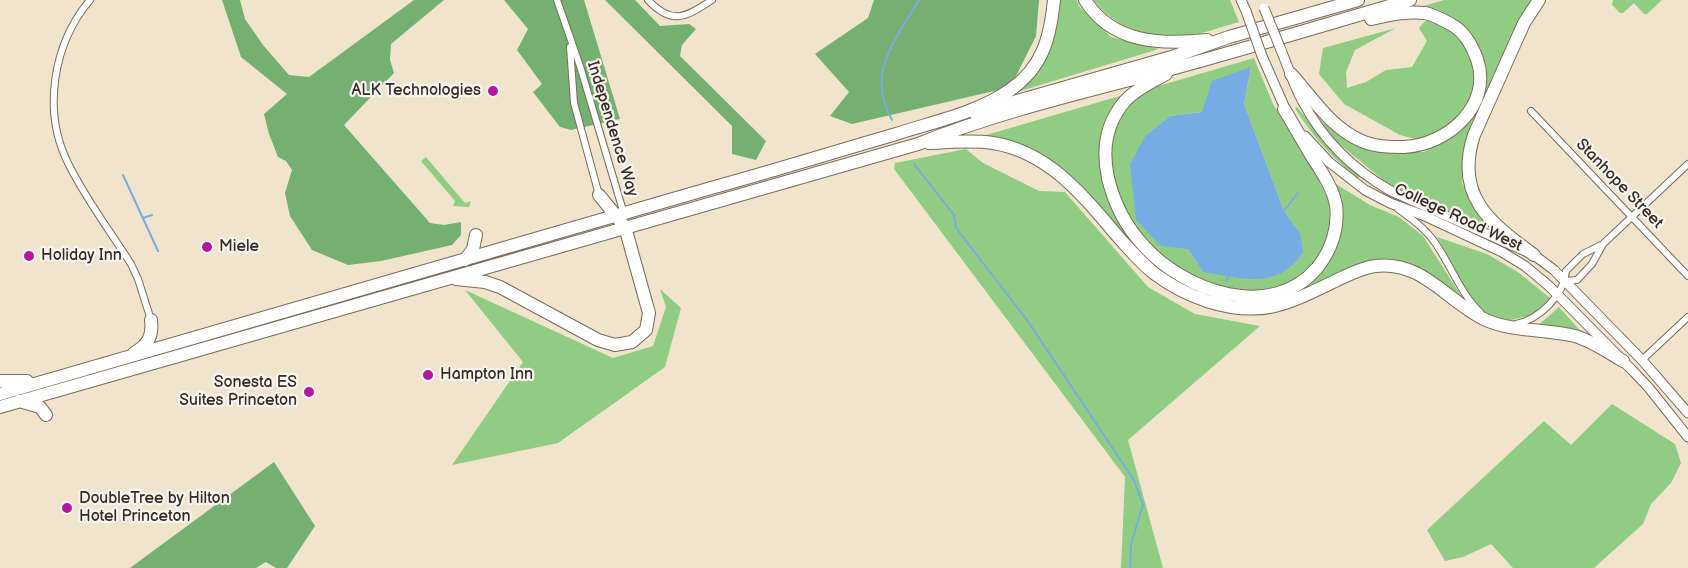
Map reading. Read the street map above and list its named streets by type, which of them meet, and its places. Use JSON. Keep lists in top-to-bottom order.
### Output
{
  "streets": {
    "street": ["Independence Way", "Stanhope Street", "College Road West"]
  },
  "places": [
    "ALK Technologies",
    "Miele",
    "Holiday Inn",
    "Hampton Inn",
    "Sonesta ES Suites Princeton",
    "DoubleTree by Hilton Hotel Princeton"
  ]
}
